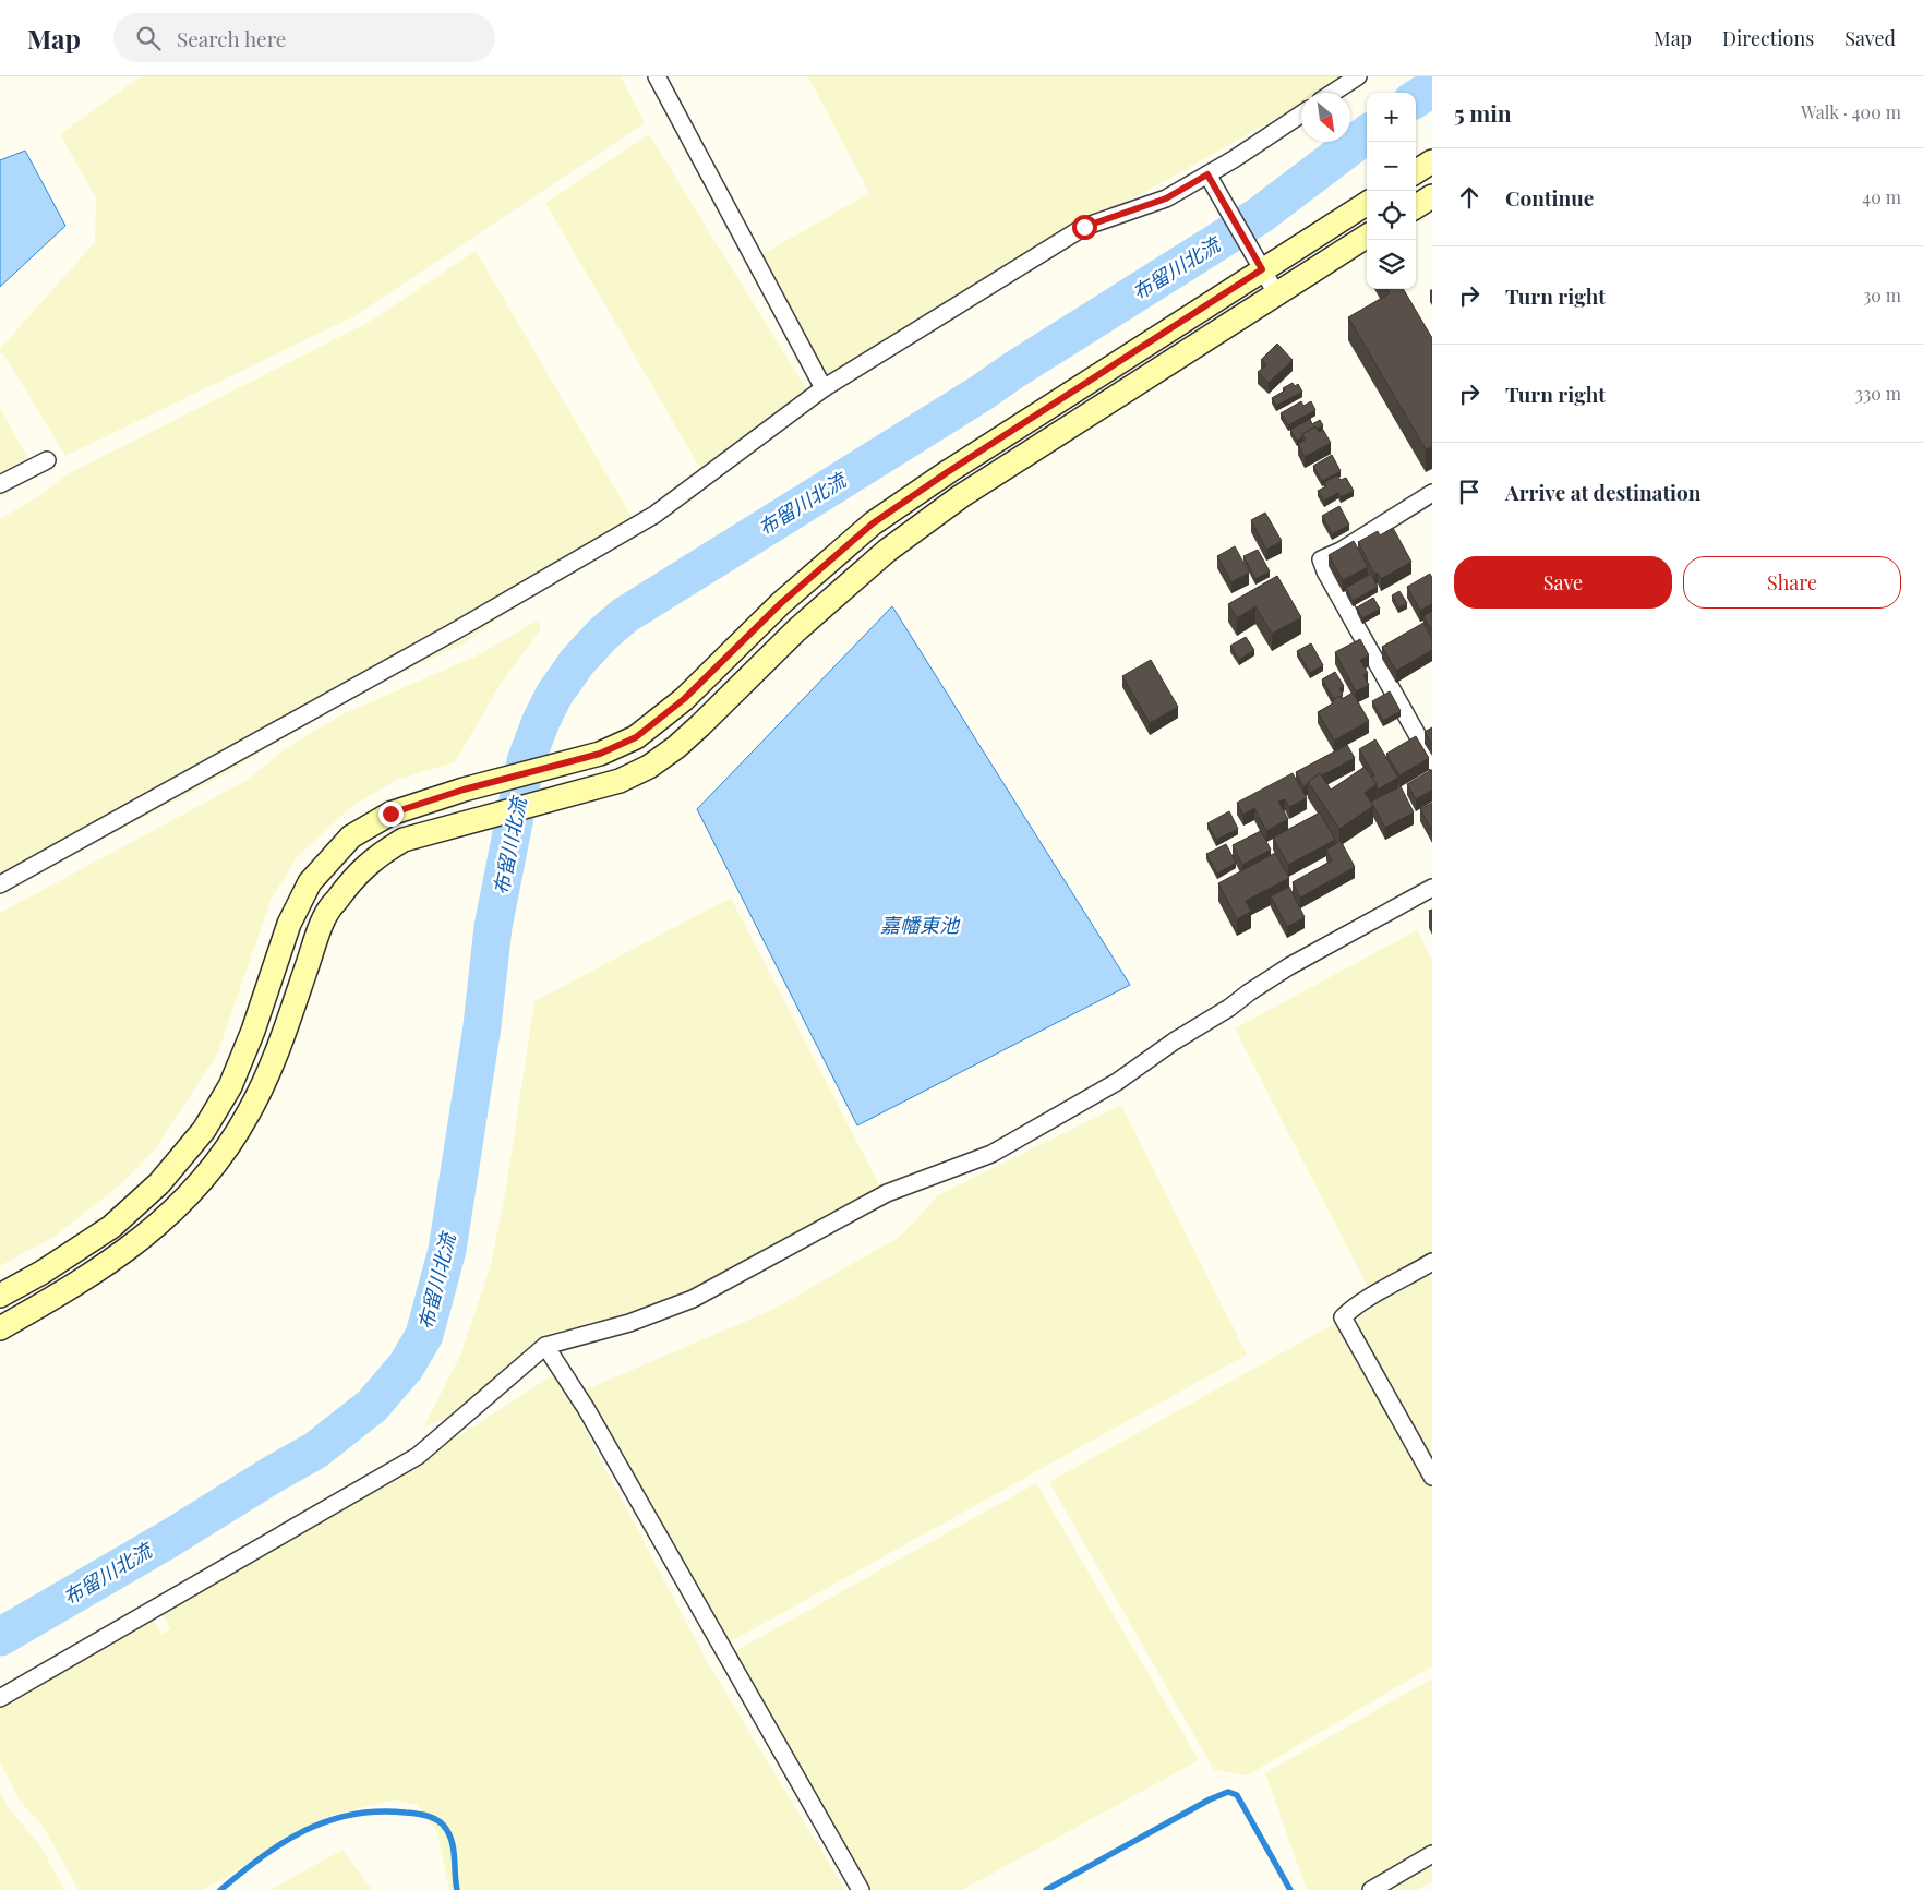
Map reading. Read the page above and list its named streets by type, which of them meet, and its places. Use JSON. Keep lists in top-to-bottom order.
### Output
{
  "water": ["布留川北流", "嘉幡東池"],
  "north": "bottom right",
  "page": {
    "header": "Map",
    "search": "Search here",
    "nav": ["Map", "Directions", "Saved"],
    "heading": ["5 min", "Walk · 400 m"],
    "map_buttons": ["+", "−"],
    "list": [
      ["Continue", "40 m"],
      ["Turn right", "30 m"],
      ["Turn right", "330 m"],
      "Arrive at destination"
    ],
    "buttons": ["Save", "Share"]
  }
}
